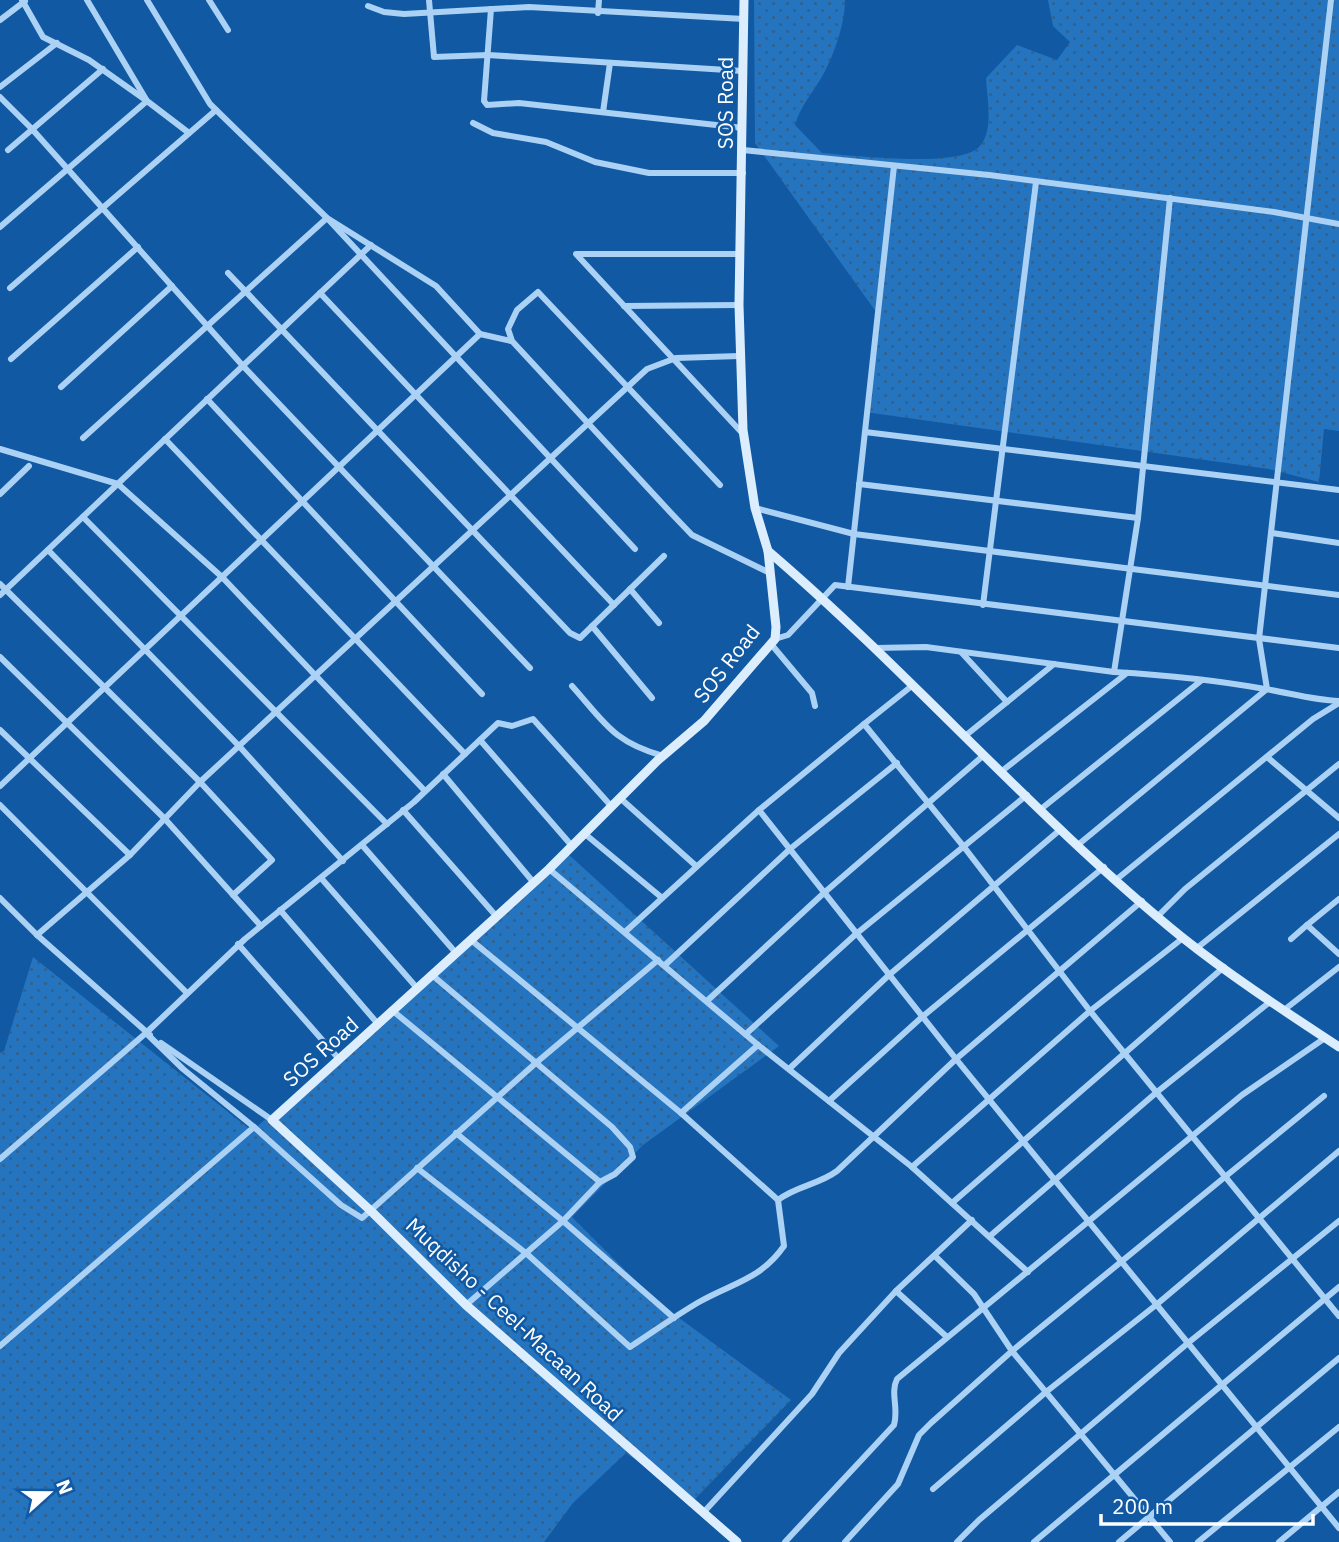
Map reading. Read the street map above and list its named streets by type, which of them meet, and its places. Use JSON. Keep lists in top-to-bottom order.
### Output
{
  "streets": {
    "street": ["SOS Road", "Muqdisho - Ceel-Macaan Road"]
  },
  "crossings": [
    ["SOS Road", "Muqdisho - Ceel-Macaan Road"]
  ],
  "scale_bar": "200 m",
  "north": "right"
}
